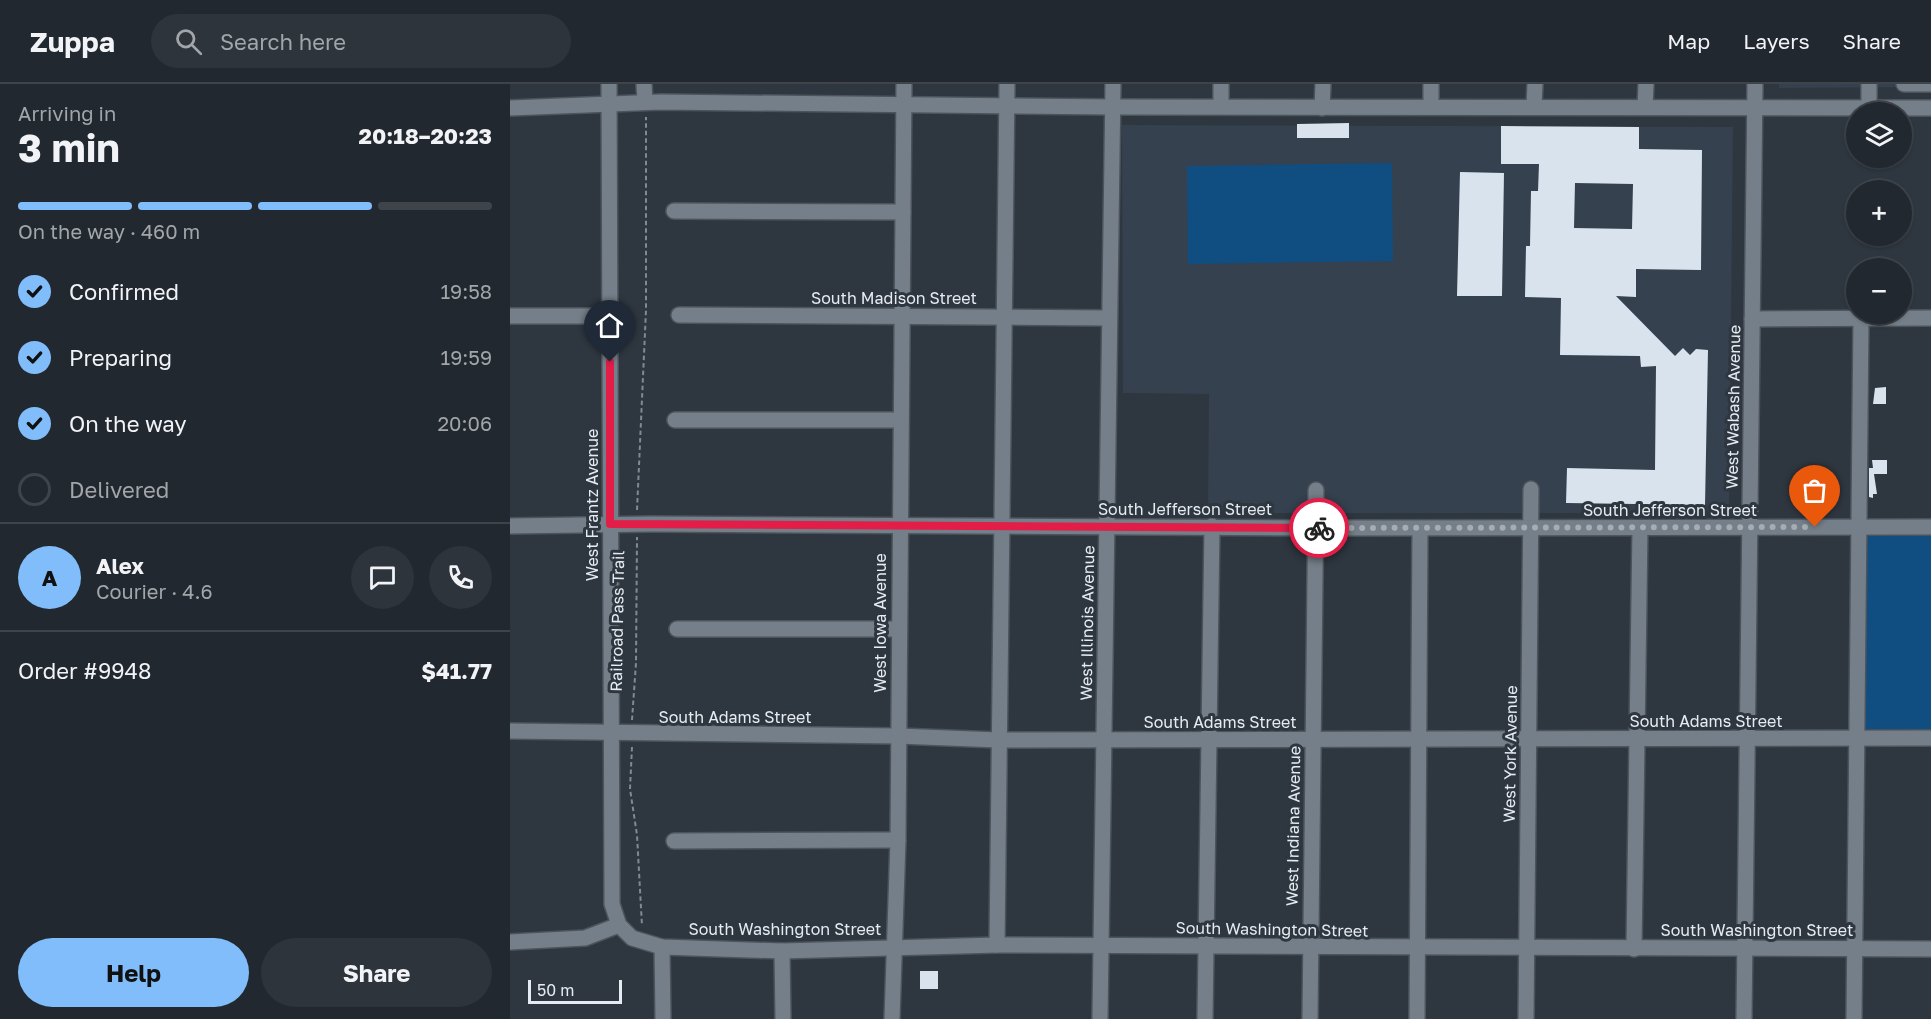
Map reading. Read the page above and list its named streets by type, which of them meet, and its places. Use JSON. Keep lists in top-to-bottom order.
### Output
{
  "streets": {
    "street": [
      "South Madison Street",
      "West Wabash Avenue",
      "West Frantz Avenue",
      "South Jefferson Street",
      "West Iowa Avenue",
      "West Illinois Avenue",
      "South Adams Street",
      "West York Avenue",
      "West Indiana Avenue",
      "South Washington Street"
    ],
    "path": ["Railroad Pass Trail"]
  },
  "crossings": [
    ["South Madison Street", "West Iowa Avenue"],
    ["South Madison Street", "West Illinois Avenue"],
    ["West Wabash Avenue", "South Jefferson Street"],
    ["West Wabash Avenue", "South Adams Street"],
    ["West Wabash Avenue", "South Washington Street"],
    ["West Frantz Avenue", "South Jefferson Street"],
    ["West Frantz Avenue", "South Adams Street"],
    ["West Frantz Avenue", "South Washington Street"],
    ["South Jefferson Street", "Railroad Pass Trail"],
    ["South Jefferson Street", "West Iowa Avenue"],
    ["South Jefferson Street", "West Illinois Avenue"],
    ["South Jefferson Street", "West York Avenue"],
    ["South Jefferson Street", "West Indiana Avenue"],
    ["Railroad Pass Trail", "South Adams Street"],
    ["Railroad Pass Trail", "South Washington Street"],
    ["West Iowa Avenue", "South Adams Street"],
    ["West Iowa Avenue", "South Washington Street"],
    ["West Illinois Avenue", "South Adams Street"],
    ["West Illinois Avenue", "South Washington Street"],
    ["South Adams Street", "West York Avenue"],
    ["South Adams Street", "West Indiana Avenue"],
    ["West York Avenue", "South Washington Street"],
    ["West Indiana Avenue", "South Washington Street"]
  ],
  "scale_bar": "50 m",
  "page": {
    "header": "Zuppa",
    "search": "Search here",
    "nav": ["Map", "Layers", "Share"],
    "heading": ["3 min", "Arriving in", "20:18–20:23"],
    "panel": [
      "Alex",
      "Courier · 4.6",
      "Order #9948",
      "$41.77"
    ],
    "map_buttons": ["+", "−"],
    "bar": "On the way · 460 m",
    "list": [
      ["Confirmed", "19:58"],
      ["Preparing", "19:59"],
      ["On the way", "20:06"],
      "Delivered"
    ],
    "round": "A",
    "buttons": ["Help", "Share"],
    "scale": "50 m"
  }
}
